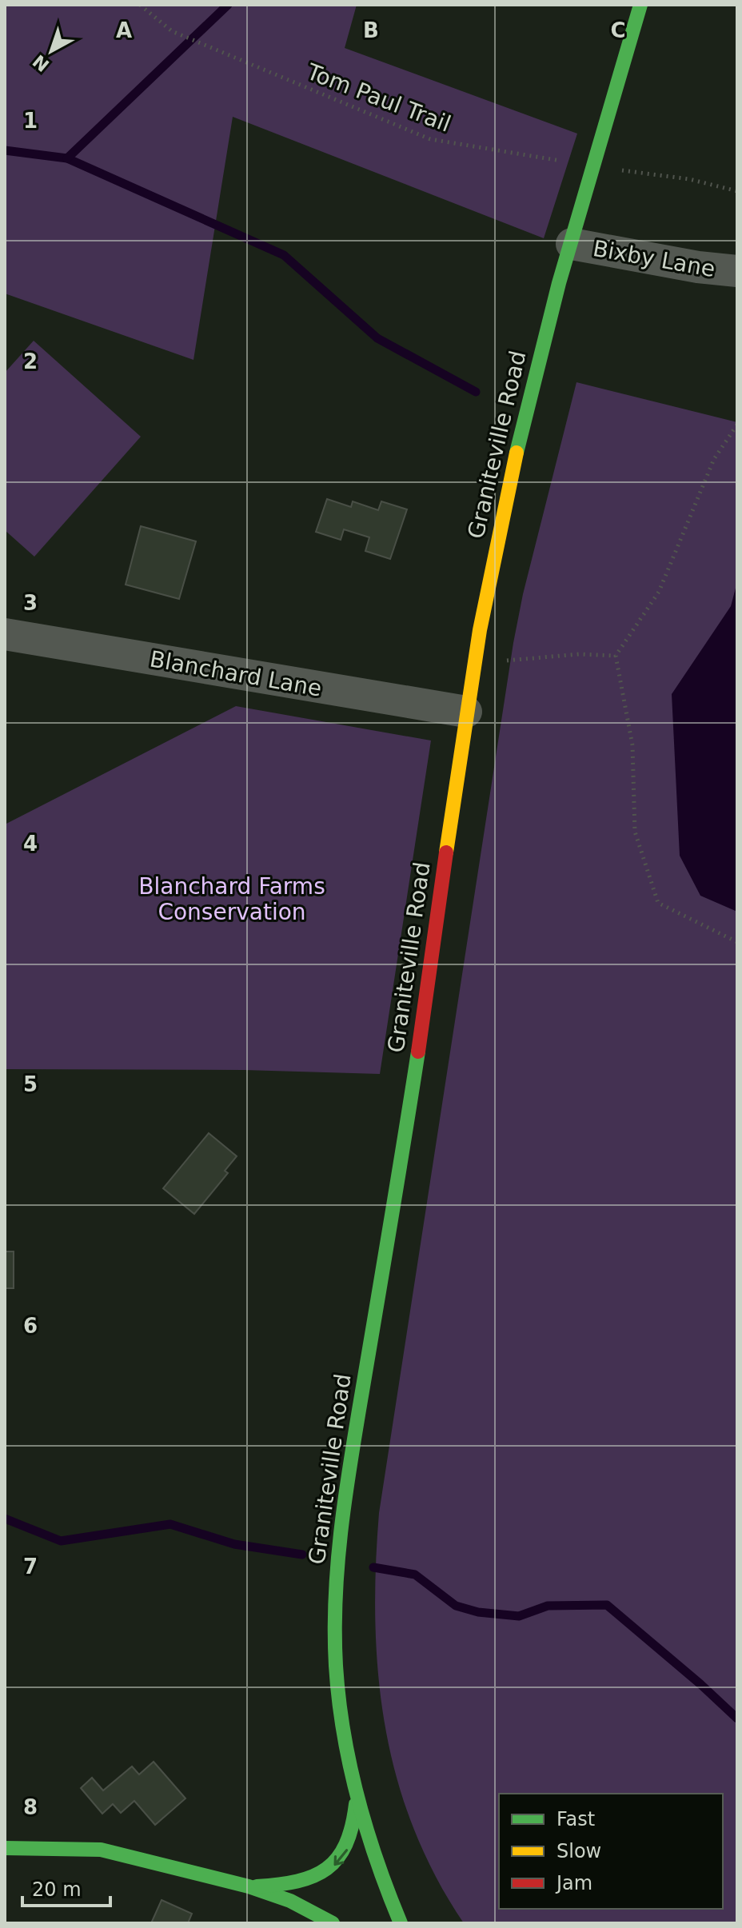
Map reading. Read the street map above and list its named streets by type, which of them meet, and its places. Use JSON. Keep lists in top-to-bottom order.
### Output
{
  "streets": {
    "main road": ["Graniteville Road"],
    "street": ["Bixby Lane", "Blanchard Lane"],
    "path": ["Tom Paul Trail"]
  },
  "crossings": [
    ["Tom Paul Trail", "Graniteville Road"],
    ["Bixby Lane", "Graniteville Road"],
    ["Graniteville Road", "Blanchard Lane"]
  ],
  "parks": ["Blanchard Farms Conservation"],
  "legend": ["Fast", "Slow", "Jam"],
  "scale_bar": "20 m",
  "north": "bottom left",
  "grid": {
    "columns": ["A", "B", "C"],
    "rows": [
      "1",
      "2",
      "3",
      "4",
      "5",
      "6",
      "7",
      "8"
    ]
  }
}
